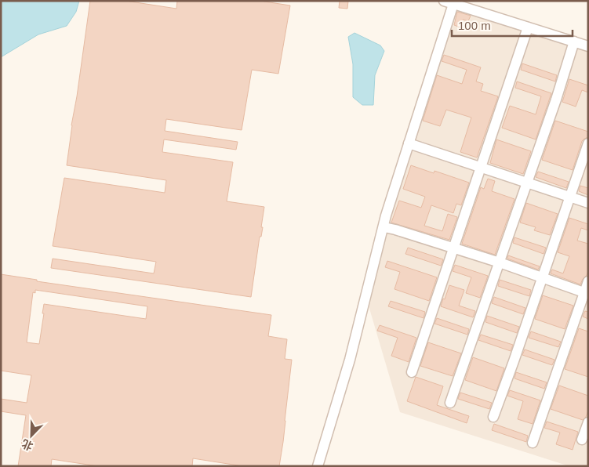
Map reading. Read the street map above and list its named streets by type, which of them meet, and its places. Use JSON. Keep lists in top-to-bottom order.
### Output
{
  "scale_bar": "100 m",
  "north": "bottom left"
}
